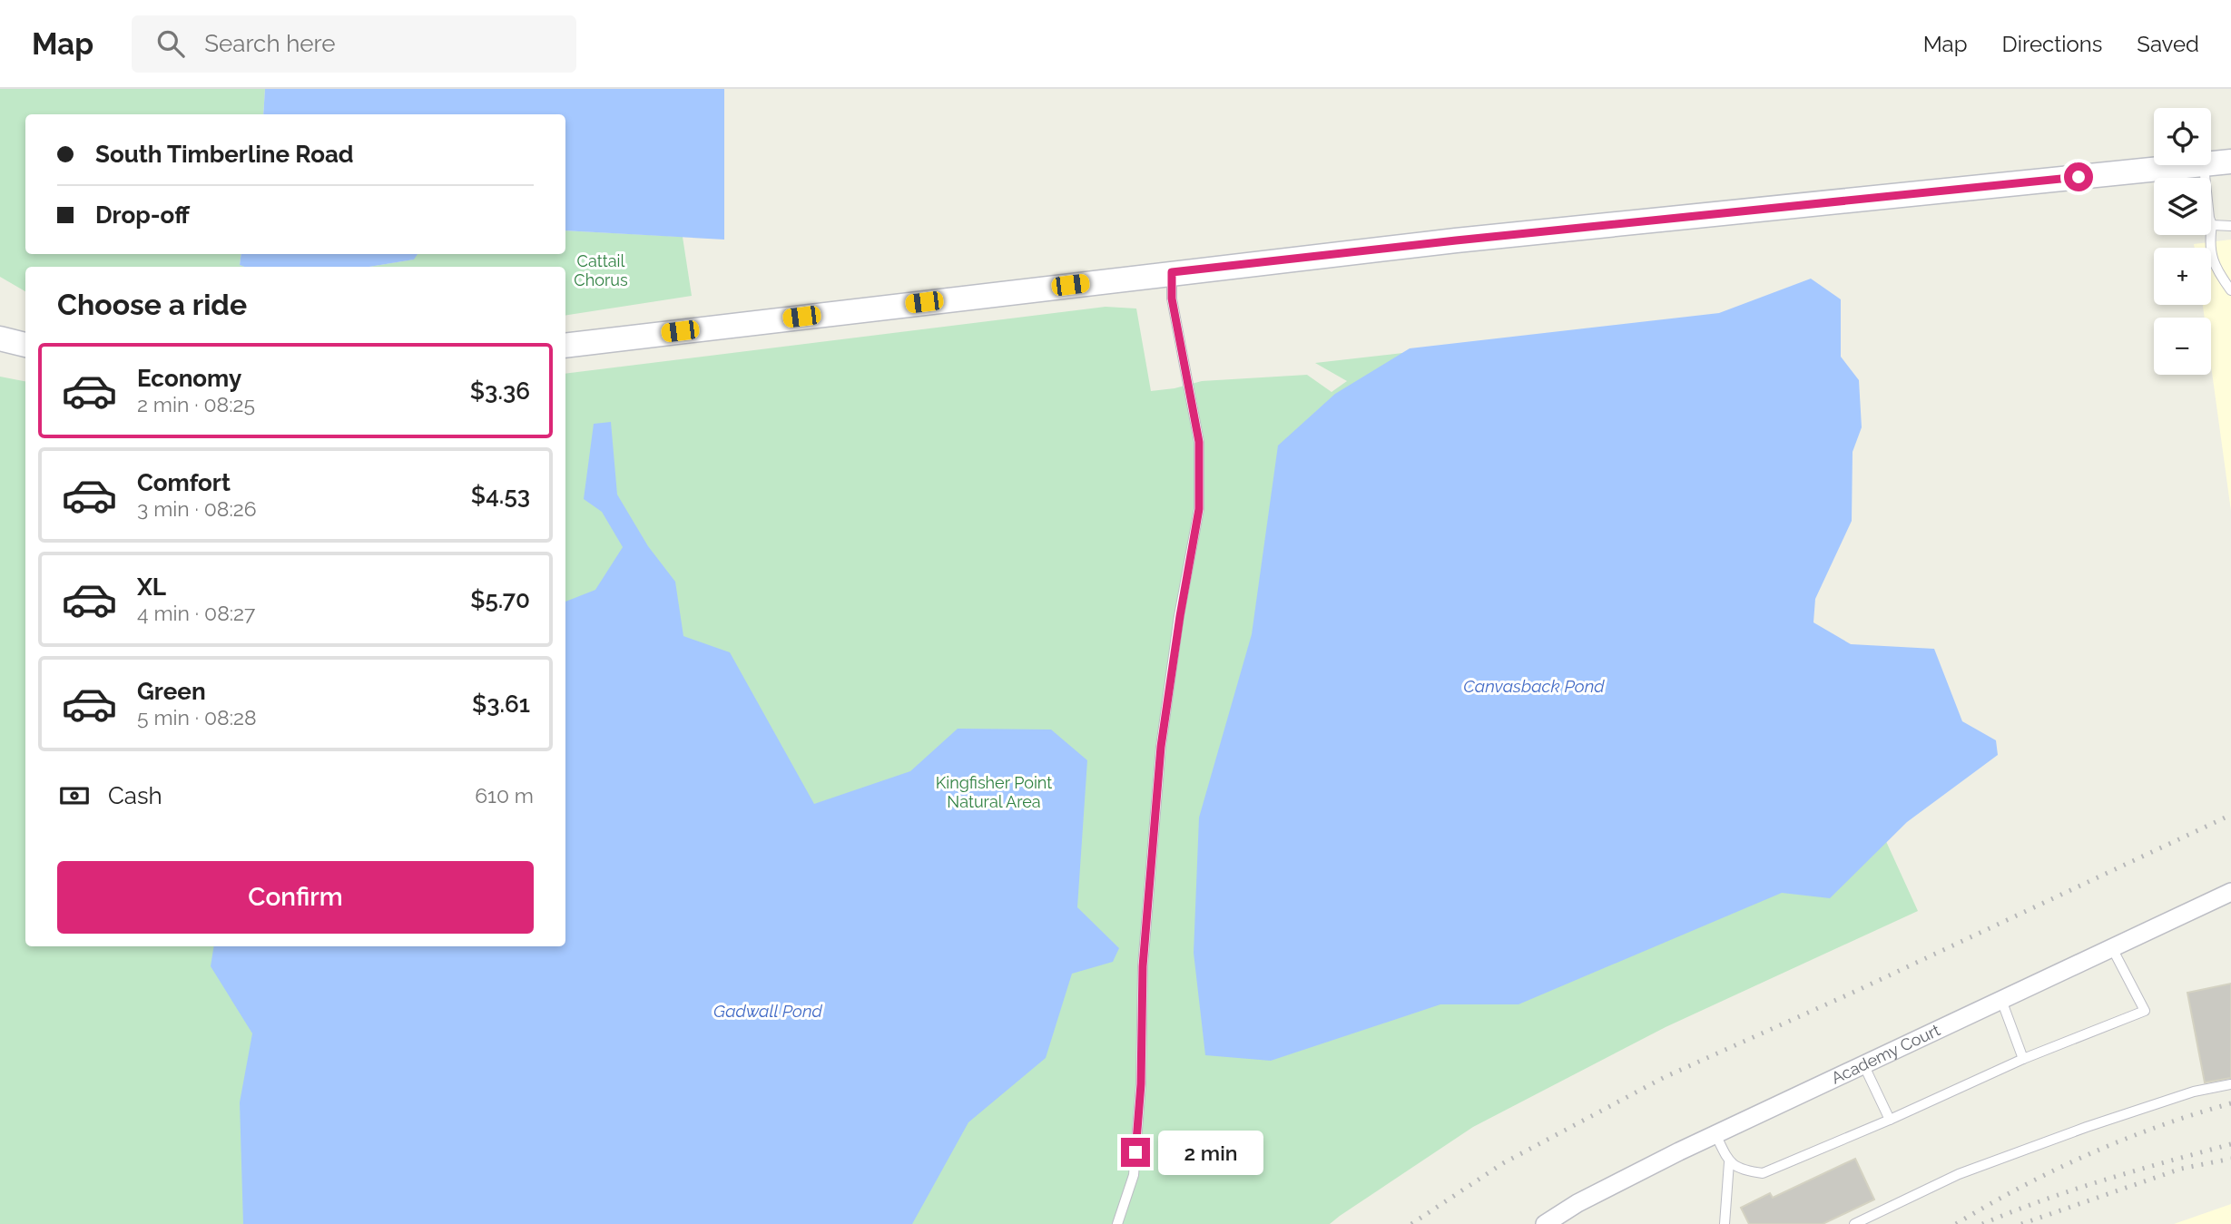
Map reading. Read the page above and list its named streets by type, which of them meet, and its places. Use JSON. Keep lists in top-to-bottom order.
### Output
{
  "streets": {
    "street": ["Academy Court"]
  },
  "water": ["Canvasback Pond", "Gadwall Pond"],
  "parks": ["Cattail Chorus", "Kingfisher Point Natural Area"],
  "page": {
    "header": "Map",
    "search": "Search here",
    "nav": ["Map", "Directions", "Saved"],
    "map_buttons": ["+", "−"],
    "banner": ["South Timberline Road", "Drop-off"],
    "heading": "Choose a ride",
    "list": [
      {
        "name": "Economy",
        "note": "2 min · 08:25",
        "value": "$3.36"
      },
      {
        "name": "Comfort",
        "note": "3 min · 08:26",
        "value": "$4.53"
      },
      {
        "name": "XL",
        "note": "4 min · 08:27",
        "value": "$5.70"
      },
      {
        "name": "Green",
        "note": "5 min · 08:28",
        "value": "$3.61"
      }
    ],
    "pay": ["Cash", "610 m"],
    "buttons": "Confirm",
    "bubble": "2 min"
  }
}
